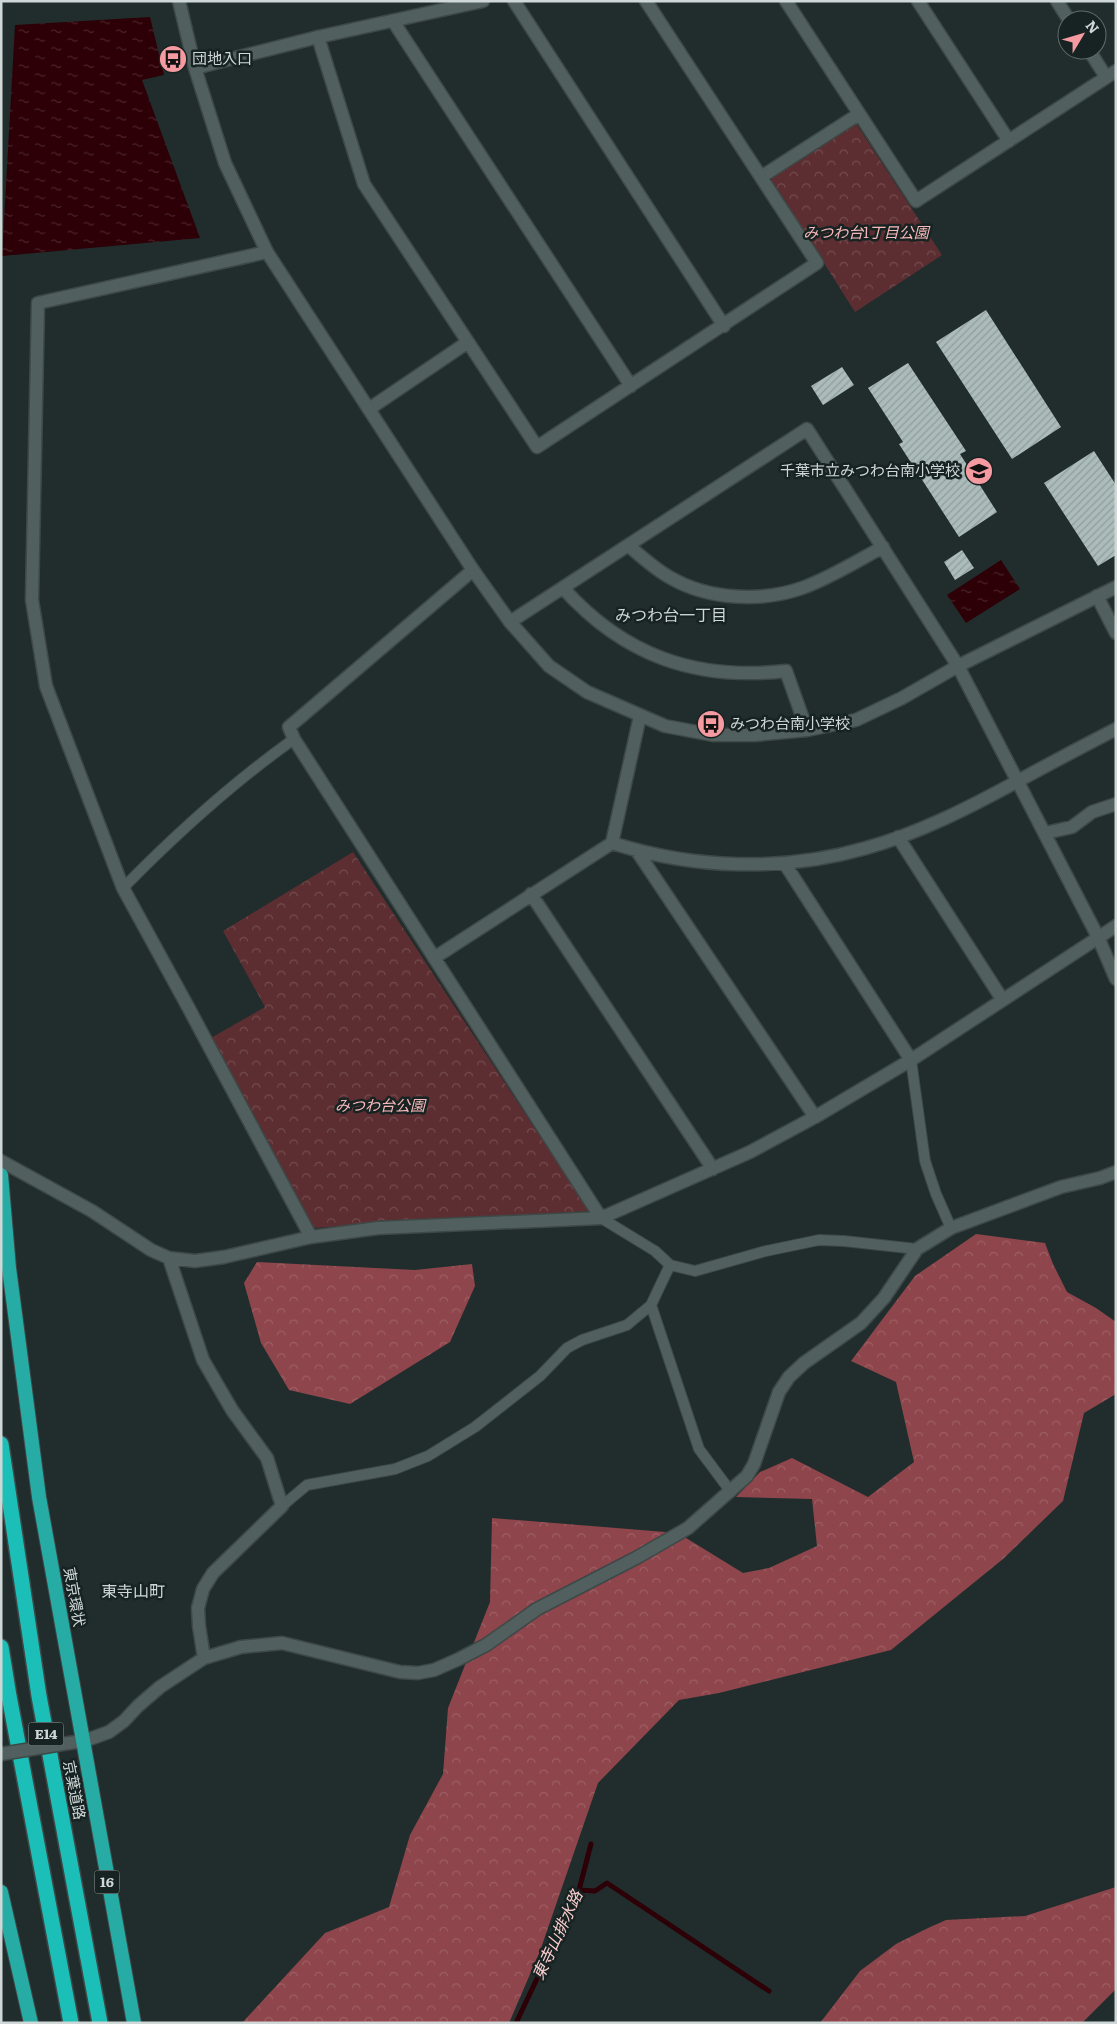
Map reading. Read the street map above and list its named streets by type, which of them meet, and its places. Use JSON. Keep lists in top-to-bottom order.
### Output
{
  "streets": {
    "highway": [
      "東京環状",
      "E14",
      "京葉道路",
      "16"
    ]
  },
  "districts": ["みつわ台一丁目", "東寺山町"],
  "water": ["東寺山排水路"],
  "parks": ["みつわ台1丁目公園", "みつわ台公園"],
  "places": {
    "bus stop": ["団地入口", "みつわ台南小学校"],
    "school or university": ["千葉市立みつわ台南小学校"]
  },
  "north": "top right"
}
